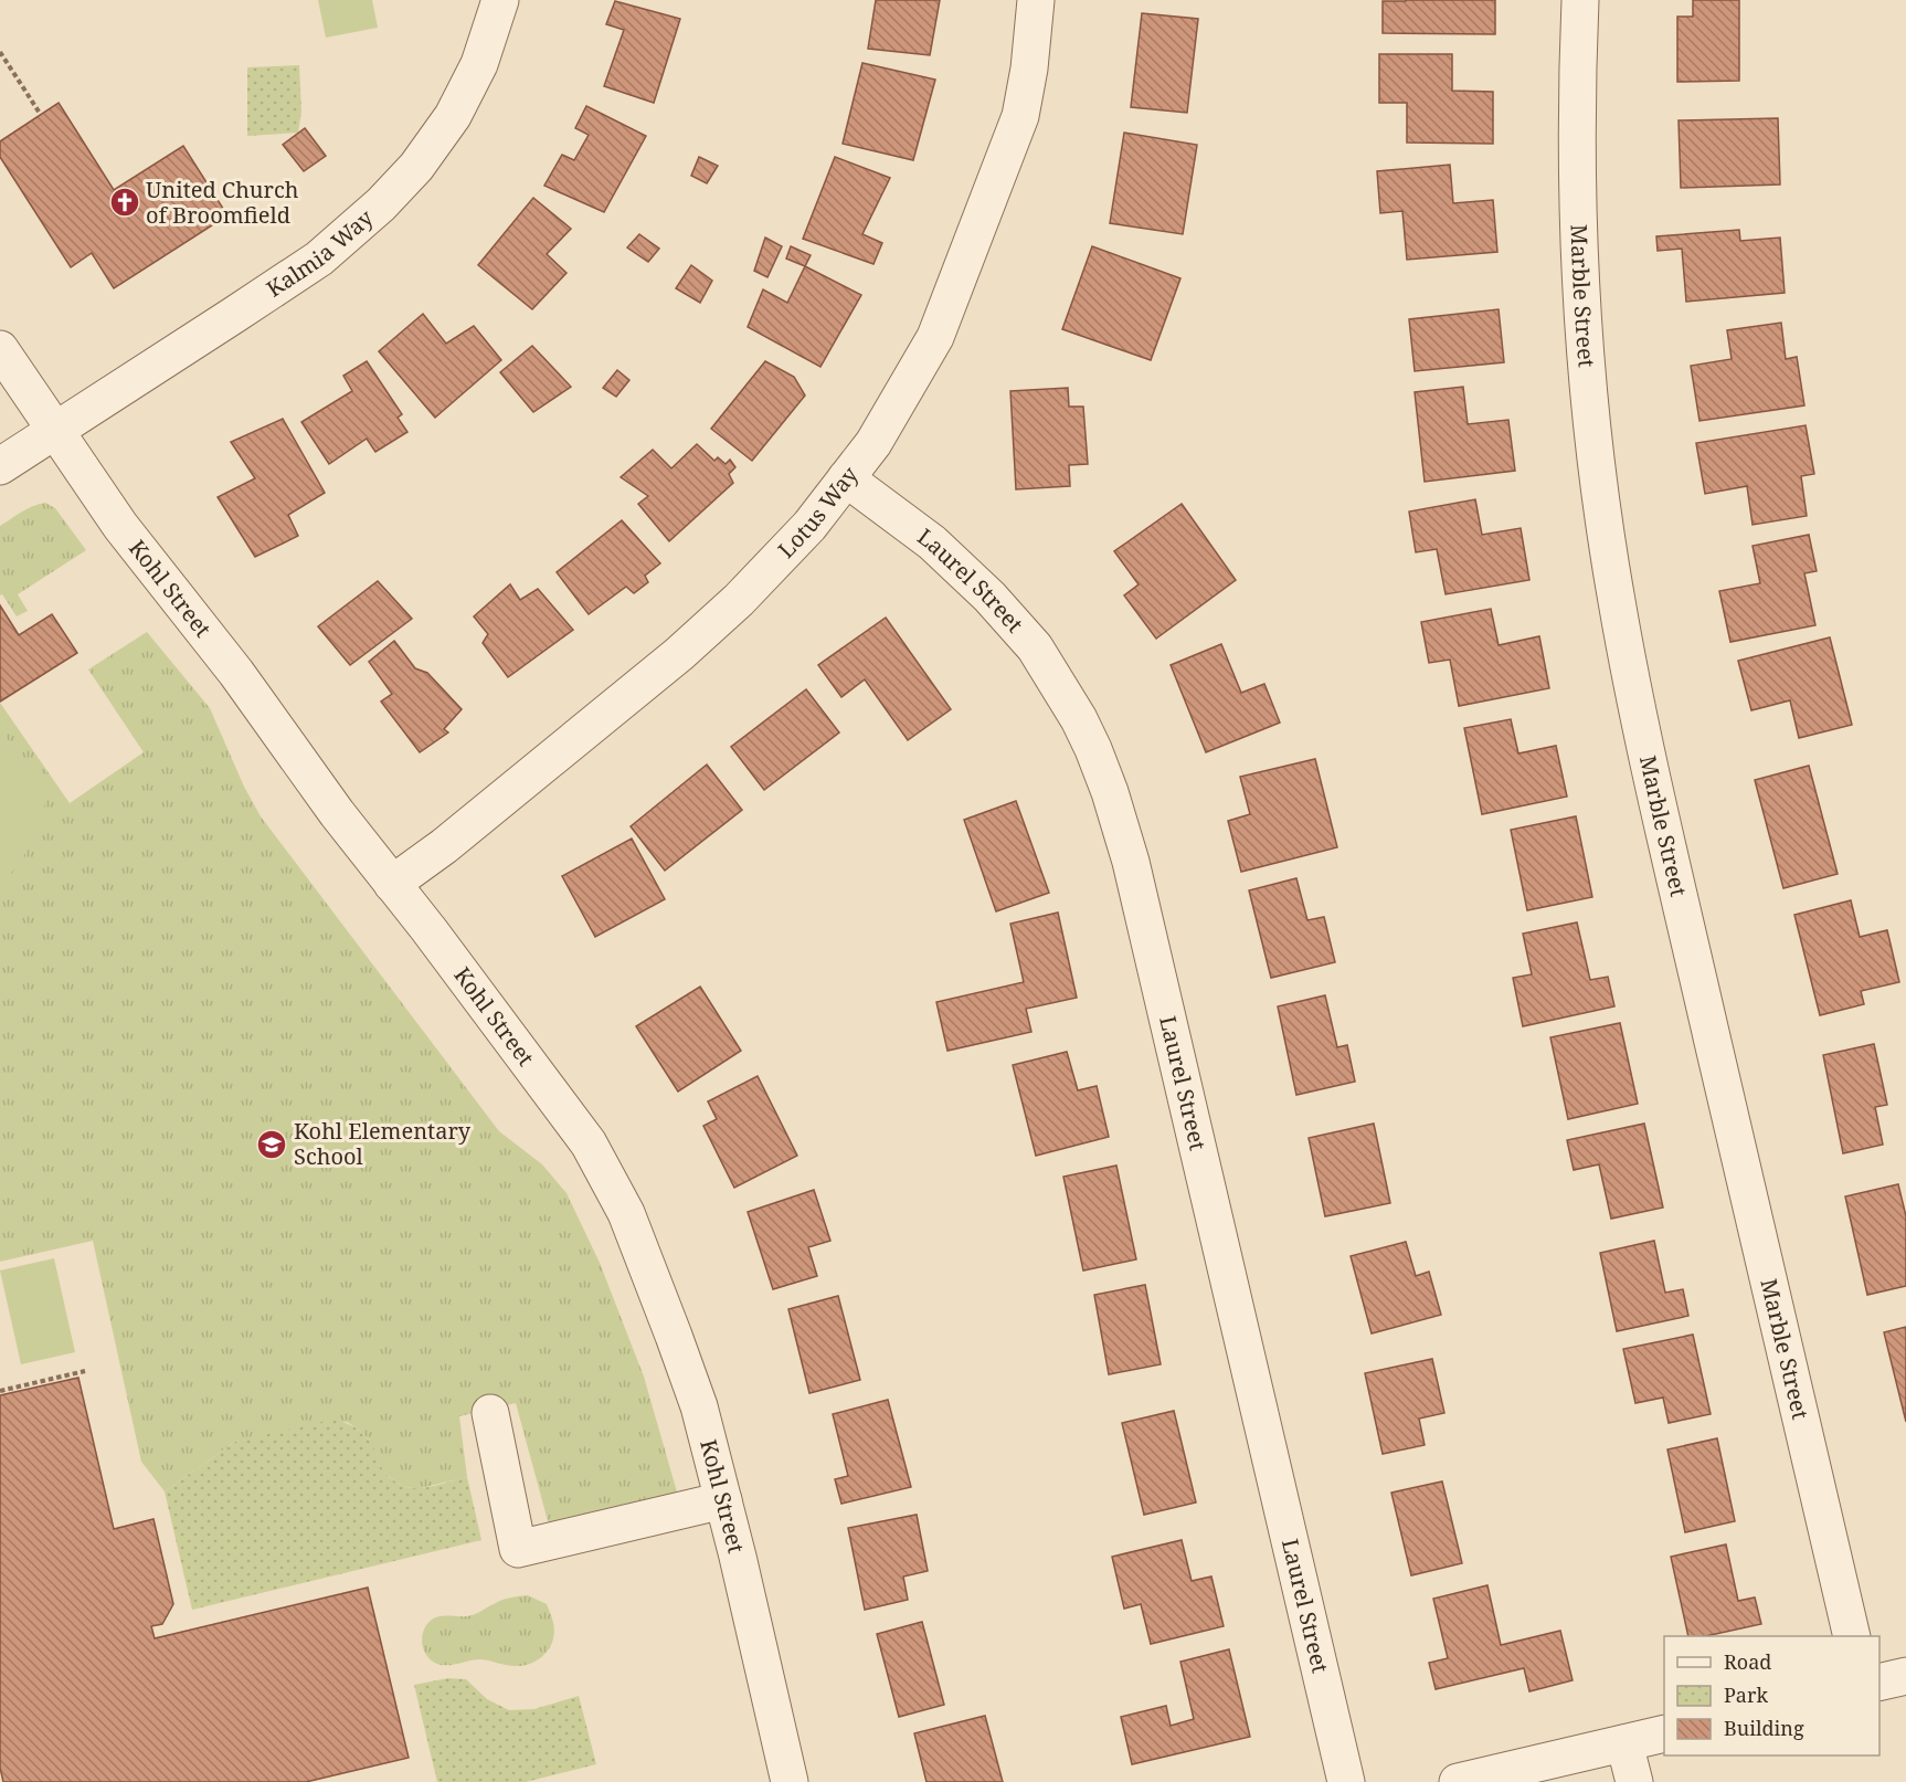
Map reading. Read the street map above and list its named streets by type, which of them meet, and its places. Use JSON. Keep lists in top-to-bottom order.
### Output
{
  "streets": {
    "street": [
      "Kalmia Way",
      "Marble Street",
      "Lotus Way",
      "Laurel Street",
      "Kohl Street"
    ]
  },
  "crossings": [
    ["Kalmia Way", "Kohl Street"],
    ["Lotus Way", "Laurel Street"],
    ["Lotus Way", "Kohl Street"]
  ],
  "places": {
    "church": ["United Church of Broomfield"],
    "school or university": ["Kohl Elementary School"]
  },
  "legend": ["Road", "Park", "Building"]
}
